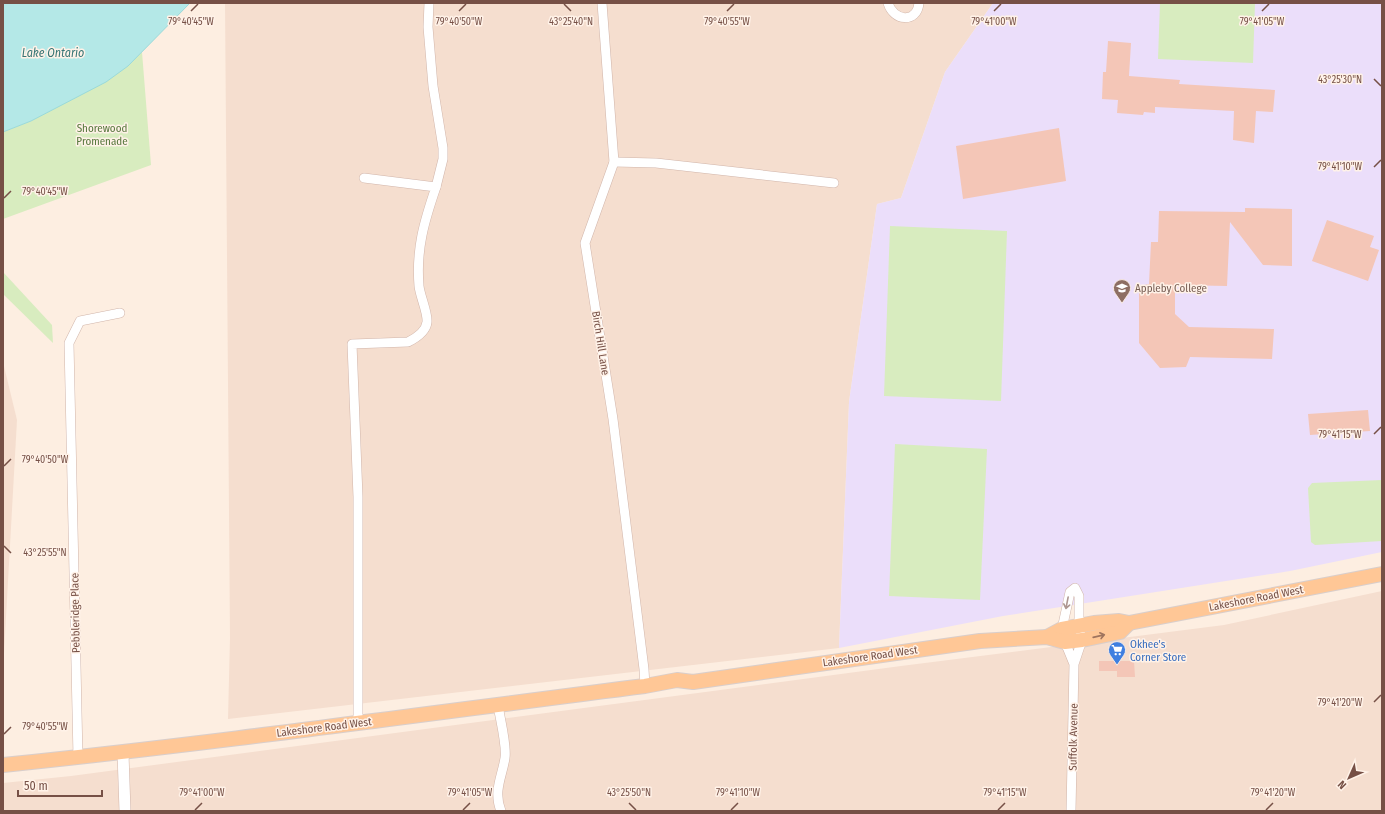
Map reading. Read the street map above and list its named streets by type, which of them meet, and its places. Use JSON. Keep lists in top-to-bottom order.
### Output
{
  "streets": {
    "main road": ["Lakeshore Road West"],
    "street": ["Birch Hill Lane", "Pebbleridge Place", "Suffolk Avenue"]
  },
  "crossings": [
    ["Birch Hill Lane", "Lakeshore Road West"],
    ["Lakeshore Road West", "Pebbleridge Place"],
    ["Lakeshore Road West", "Suffolk Avenue"]
  ],
  "water": ["Lake Ontario"],
  "parks": ["Shorewood Promenade"],
  "places": {
    "school or university": ["Appleby College"],
    "supermarket": ["Okhee's Corner Store"]
  },
  "scale_bar": "50 m",
  "north": "bottom left",
  "coordinates": [
    "79°40'45\"W",
    "79°40'50\"W",
    "43°25'40\"N",
    "79°40'55\"W",
    "79°41'00\"W",
    "79°41'05\"W",
    "43°25'30\"N",
    "79°41'10\"W",
    "79°41'15\"W",
    "43°25'55\"N",
    "79°41'20\"W",
    "43°25'50\"N"
  ]
}
